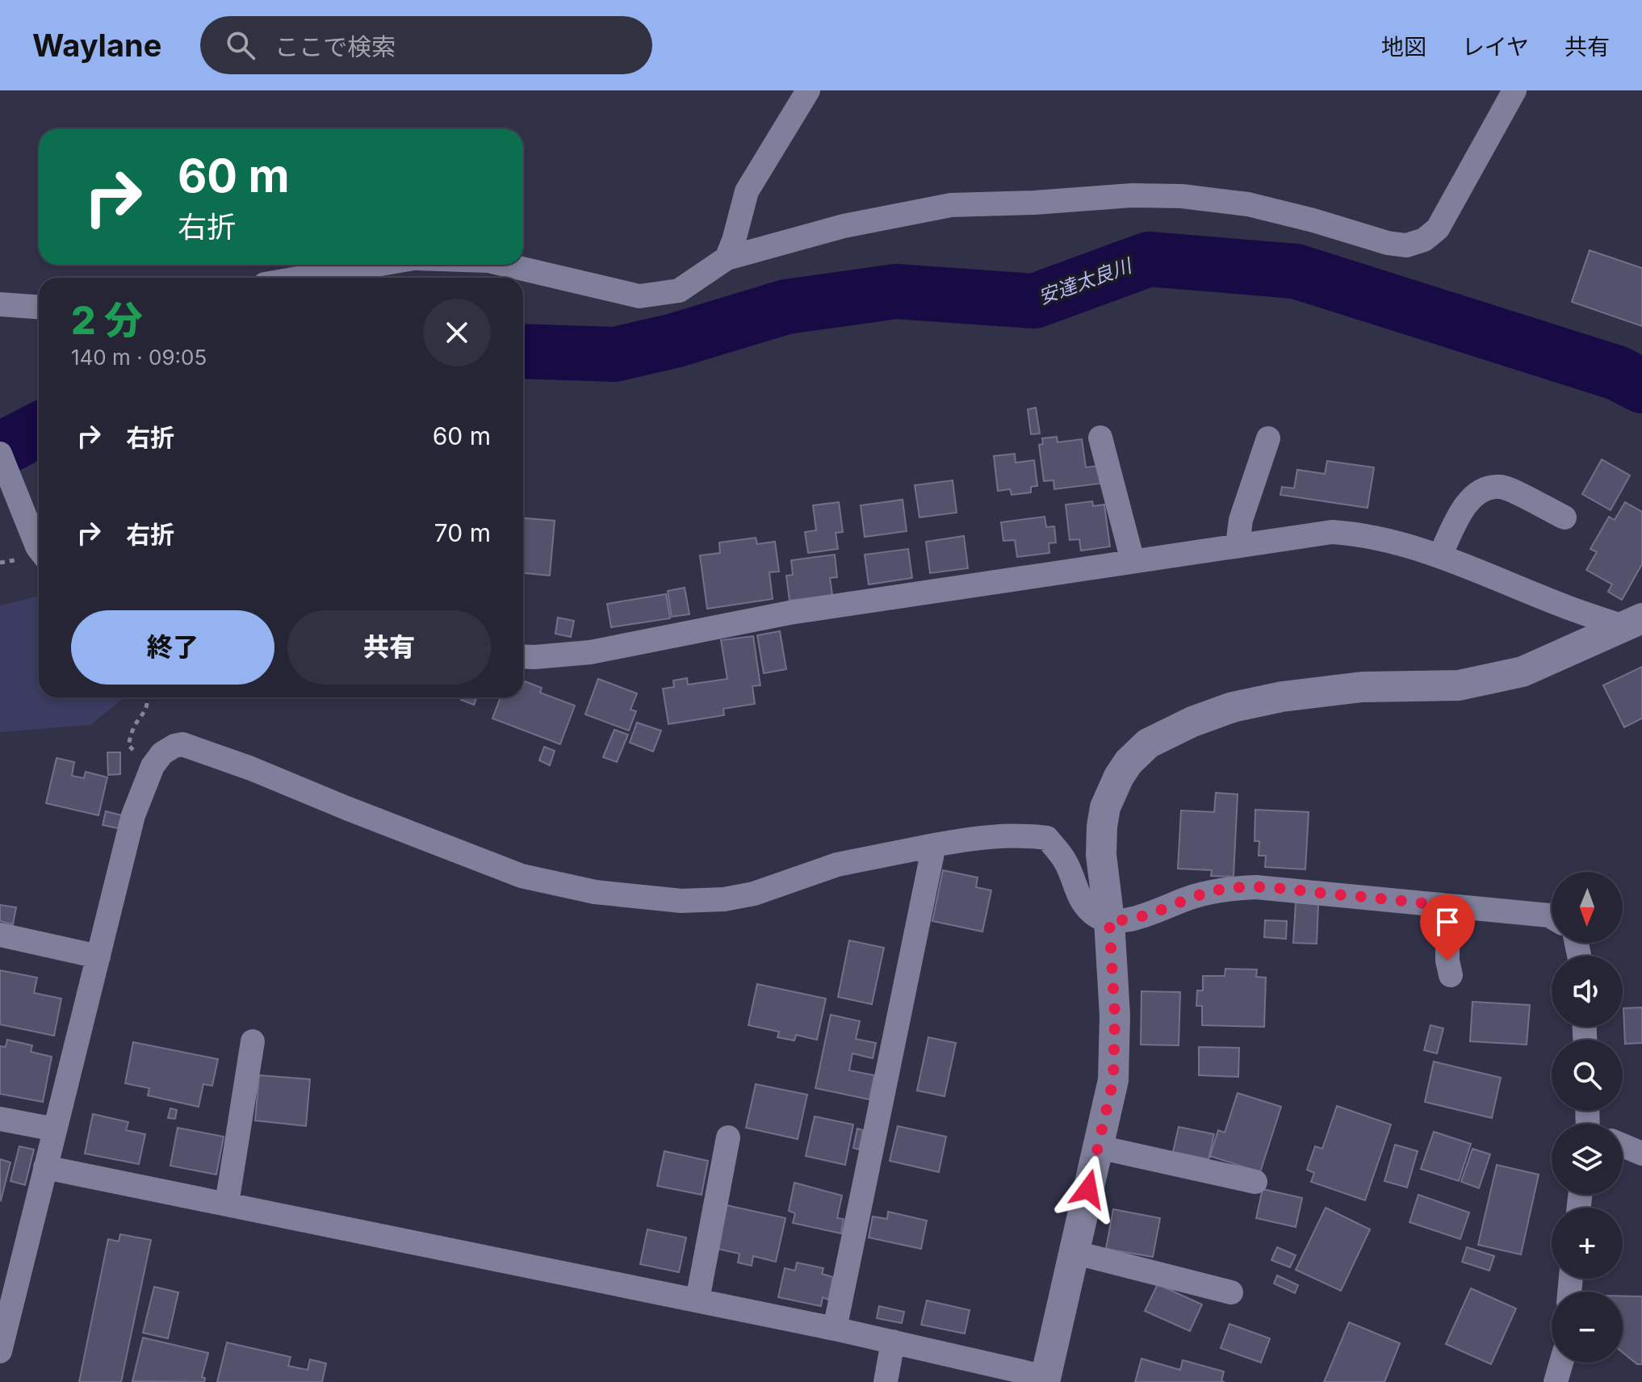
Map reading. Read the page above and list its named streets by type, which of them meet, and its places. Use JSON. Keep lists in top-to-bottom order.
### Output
{
  "water": ["安達太良川"],
  "north": "bottom",
  "page": {
    "header": "Waylane",
    "search": "ここで検索",
    "nav": ["地図", "レイヤ", "共有"],
    "turn": ["60 m", "右折"],
    "heading": ["2 分", "140 m · 09:05"],
    "list": [
      {
        "name": "右折",
        "value": "60 m"
      },
      {
        "name": "右折",
        "value": "70 m"
      }
    ],
    "buttons": ["終了", "共有"],
    "map_buttons": ["+", "−"]
  }
}
